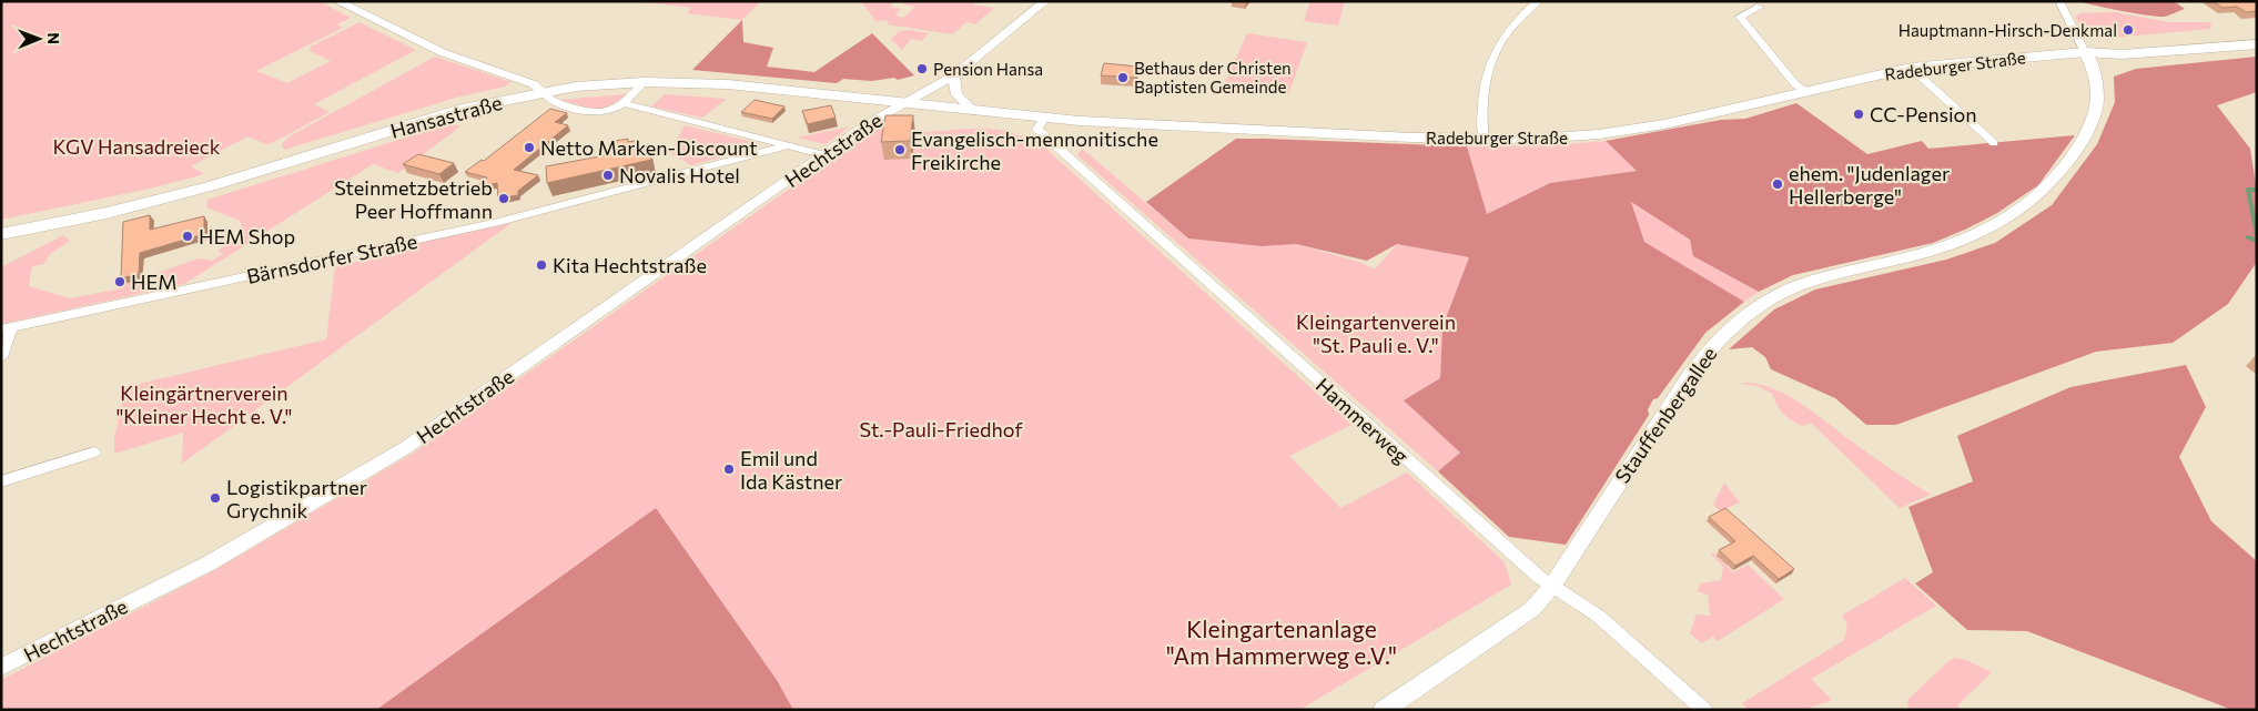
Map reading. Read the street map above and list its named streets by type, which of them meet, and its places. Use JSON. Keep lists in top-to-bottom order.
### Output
{
  "streets": {
    "main road": ["Radeburger Straße", "Hansastraße", "Stauffenbergallee"],
    "street": ["Hechtstraße", "Bärnsdorfer Straße", "Hammerweg"]
  },
  "crossings": [
    ["Radeburger Straße", "Hansastraße"],
    ["Radeburger Straße", "Hechtstraße"],
    ["Radeburger Straße", "Stauffenbergallee"],
    ["Radeburger Straße", "Hammerweg"],
    ["Hansastraße", "Hechtstraße"],
    ["Stauffenbergallee", "Hammerweg"]
  ],
  "parks": [
    "KGV Hansadreieck",
    "Kleingartenverein \"St. Pauli e. V.\"",
    "Kleingärtnerverein \"Kleiner Hecht e. V.\"",
    "St.-Pauli-Friedhof",
    "Kleingartenanlage \"Am Hammerweg e.V.\""
  ],
  "places": [
    "Hauptmann-Hirsch-Denkmal",
    "Pension Hansa",
    "Bethaus der Christen Baptisten Gemeinde",
    "CC-Pension",
    "Netto Marken-Discount",
    "Evangelisch-mennonitische Freikirche",
    "Novalis Hotel",
    "ehem. \"Judenlager Hellerberge\"",
    "Steinmetzbetrieb Peer Hoffmann",
    "HEM Shop",
    "Kita Hechtstraße",
    "HEM",
    "Emil und Ida Kästner",
    "Logistikpartner Grychnik"
  ],
  "north": "right"
}
